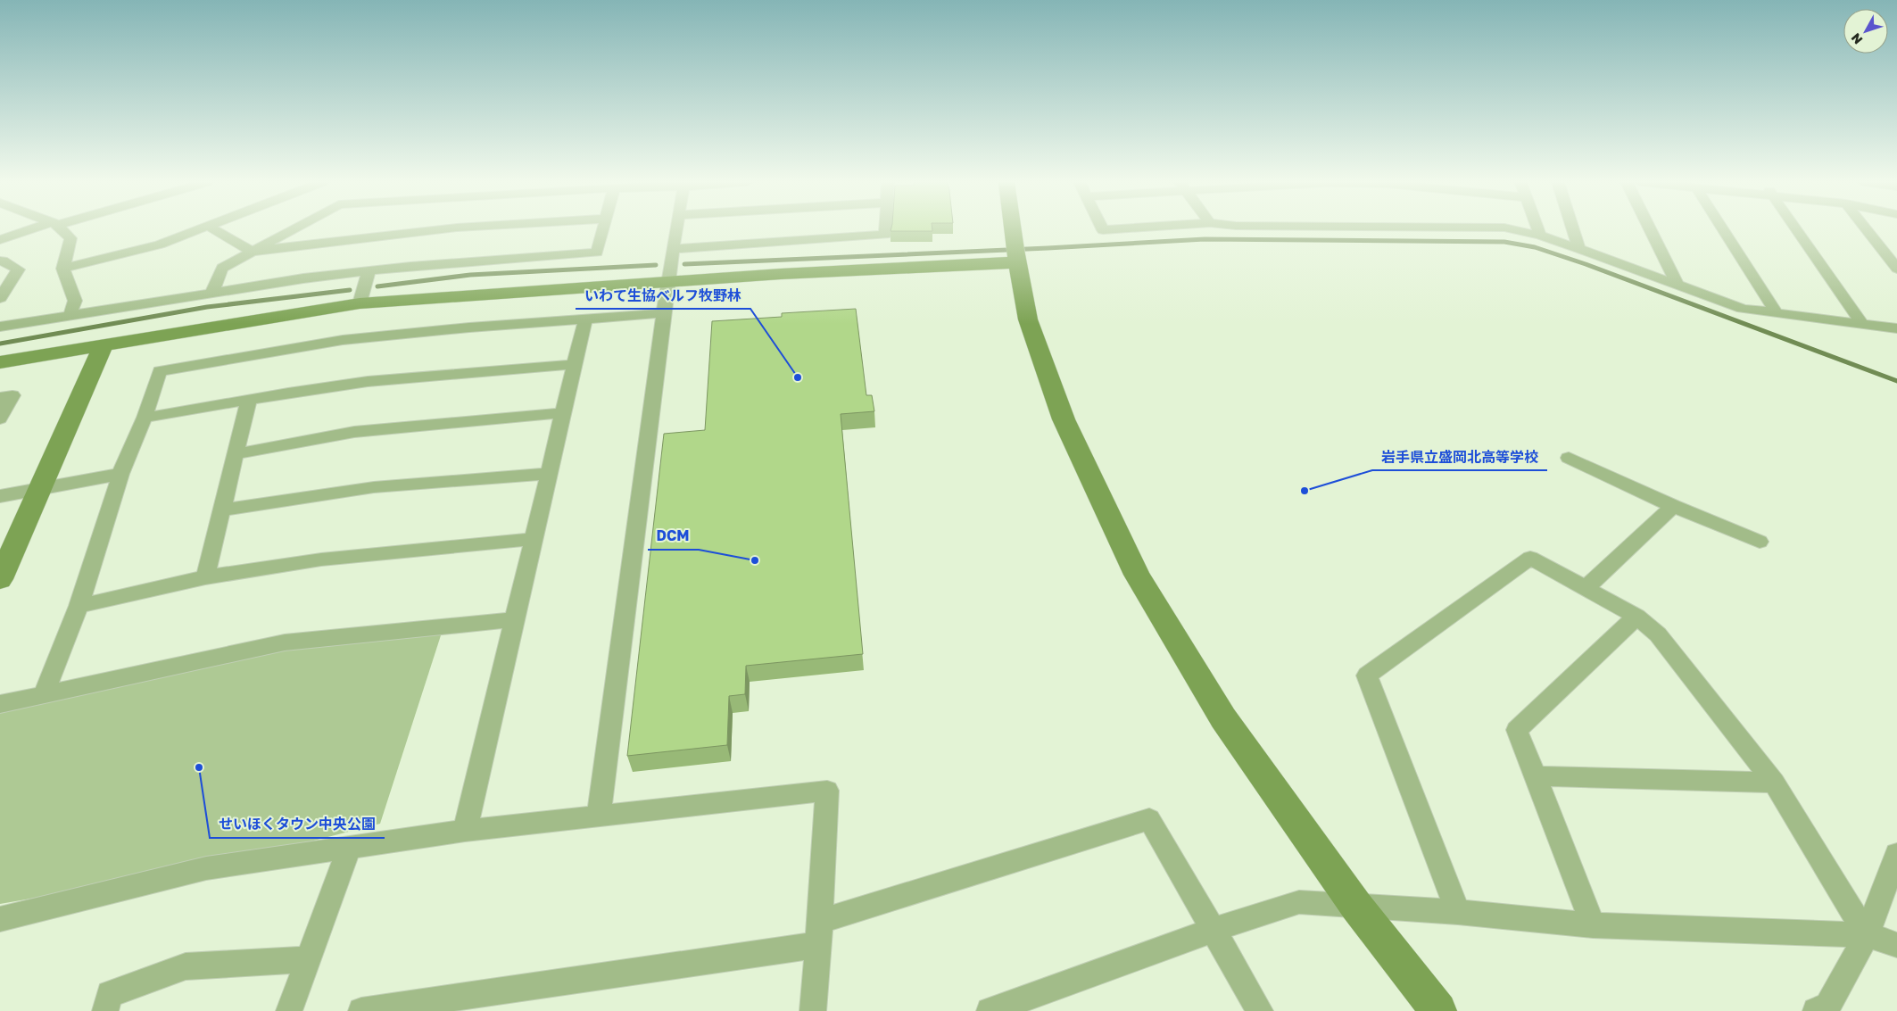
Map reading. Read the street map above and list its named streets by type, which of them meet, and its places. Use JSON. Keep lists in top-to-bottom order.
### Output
{
  "places": [
    "いわて生協ベルフ牧野林",
    "岩手県立盛岡北高等学校",
    "DCM",
    "せいほくタウン中央公園"
  ],
  "north": "bottom left"
}
